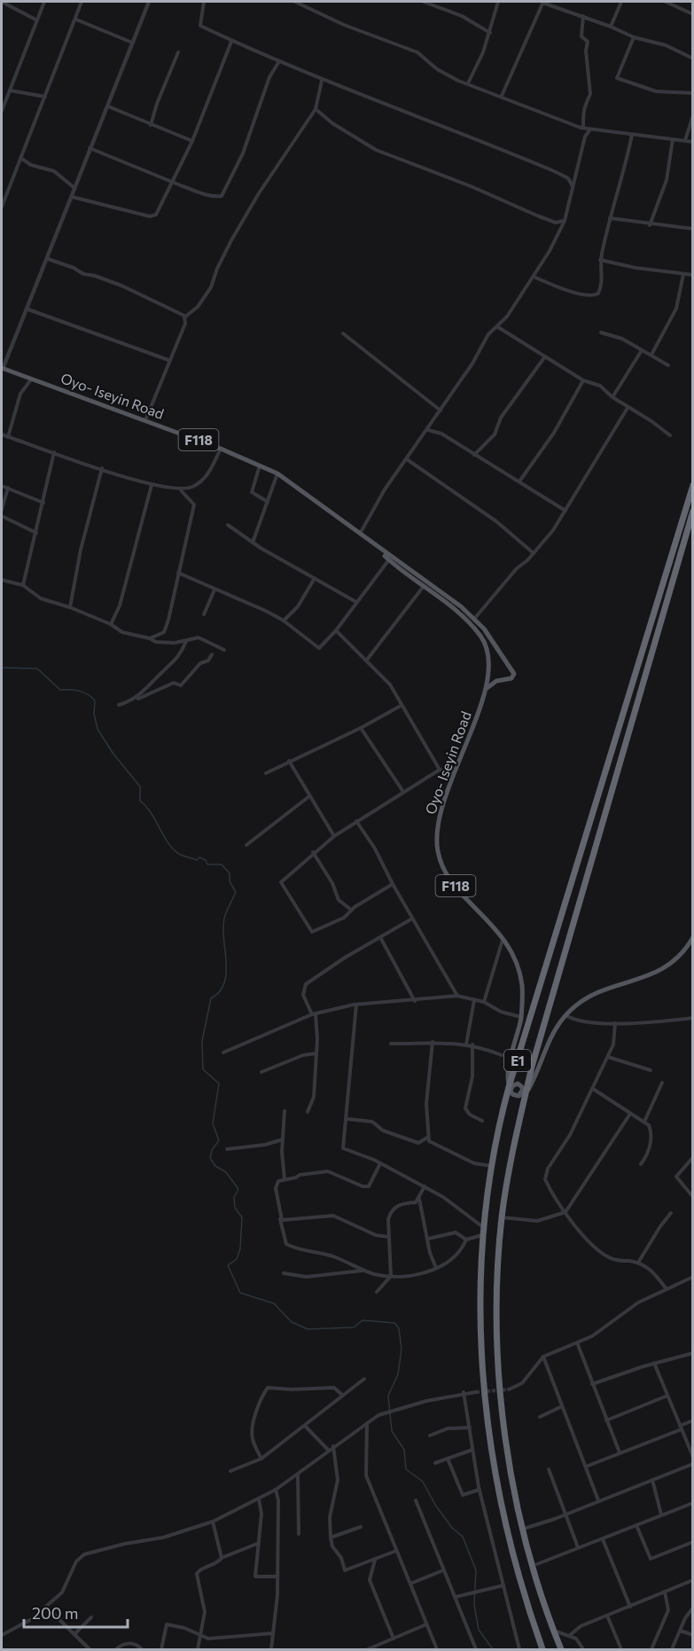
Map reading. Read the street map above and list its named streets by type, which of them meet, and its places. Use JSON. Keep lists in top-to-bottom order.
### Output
{
  "streets": {
    "highway": ["E1"],
    "main road": ["Oyo- Iseyin Road", "F118"]
  },
  "crossings": [
    ["Oyo- Iseyin Road", "E1"]
  ],
  "scale_bar": "200 m"
}
